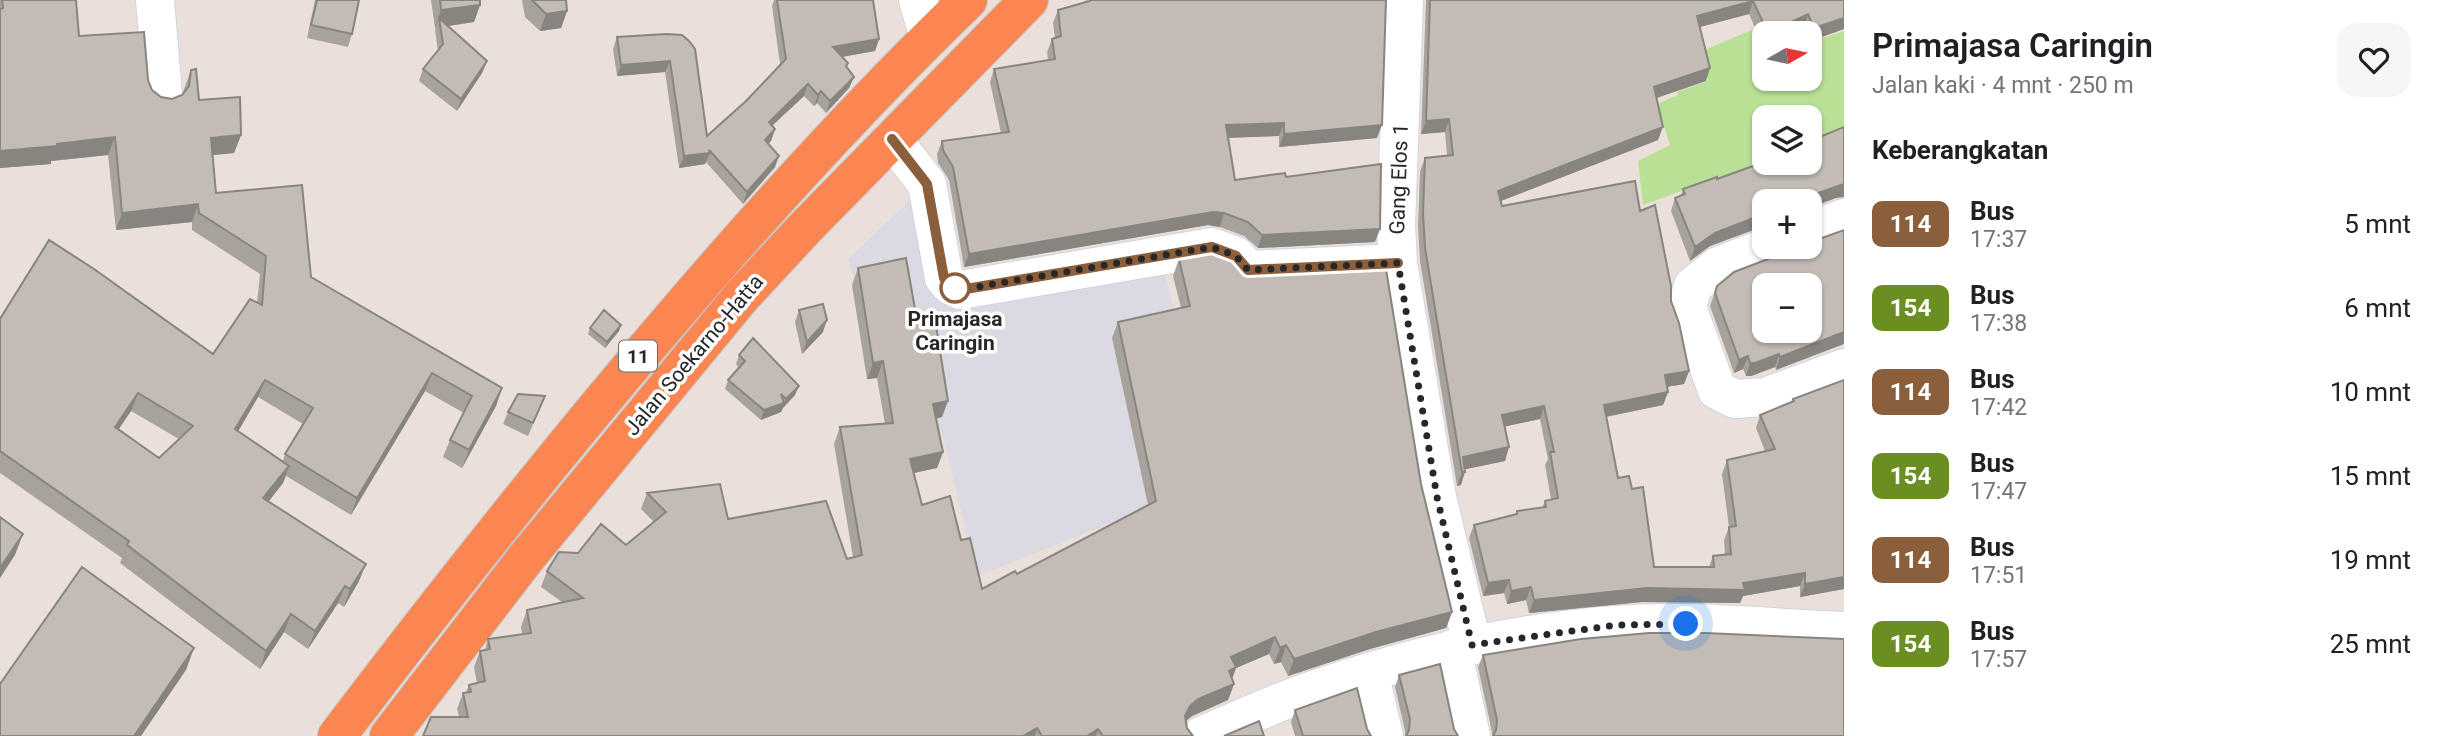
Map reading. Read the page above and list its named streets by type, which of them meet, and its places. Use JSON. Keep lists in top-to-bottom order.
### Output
{
  "streets": {
    "highway": ["Jalan Soekarno-Hatta", "11"],
    "street": ["Gang Elos 1"]
  },
  "places": ["Primajasa Caringin"],
  "lines": ["bus line 114"],
  "north": "right",
  "page": {
    "heading": [
      ["Primajasa Caringin", "Jalan kaki · 4 mnt · 250 m"],
      "Keberangkatan"
    ],
    "map_buttons": ["+", "−"],
    "list": [
      {
        "mark": "114",
        "name": "Bus",
        "note": "17:37",
        "value": "5 mnt"
      },
      {
        "mark": "154",
        "name": "Bus",
        "note": "17:38",
        "value": "6 mnt"
      },
      {
        "mark": "114",
        "name": "Bus",
        "note": "17:42",
        "value": "10 mnt"
      },
      {
        "mark": "154",
        "name": "Bus",
        "note": "17:47",
        "value": "15 mnt"
      },
      {
        "mark": "114",
        "name": "Bus",
        "note": "17:51",
        "value": "19 mnt"
      },
      {
        "mark": "154",
        "name": "Bus",
        "note": "17:57",
        "value": "25 mnt"
      }
    ]
  }
}
